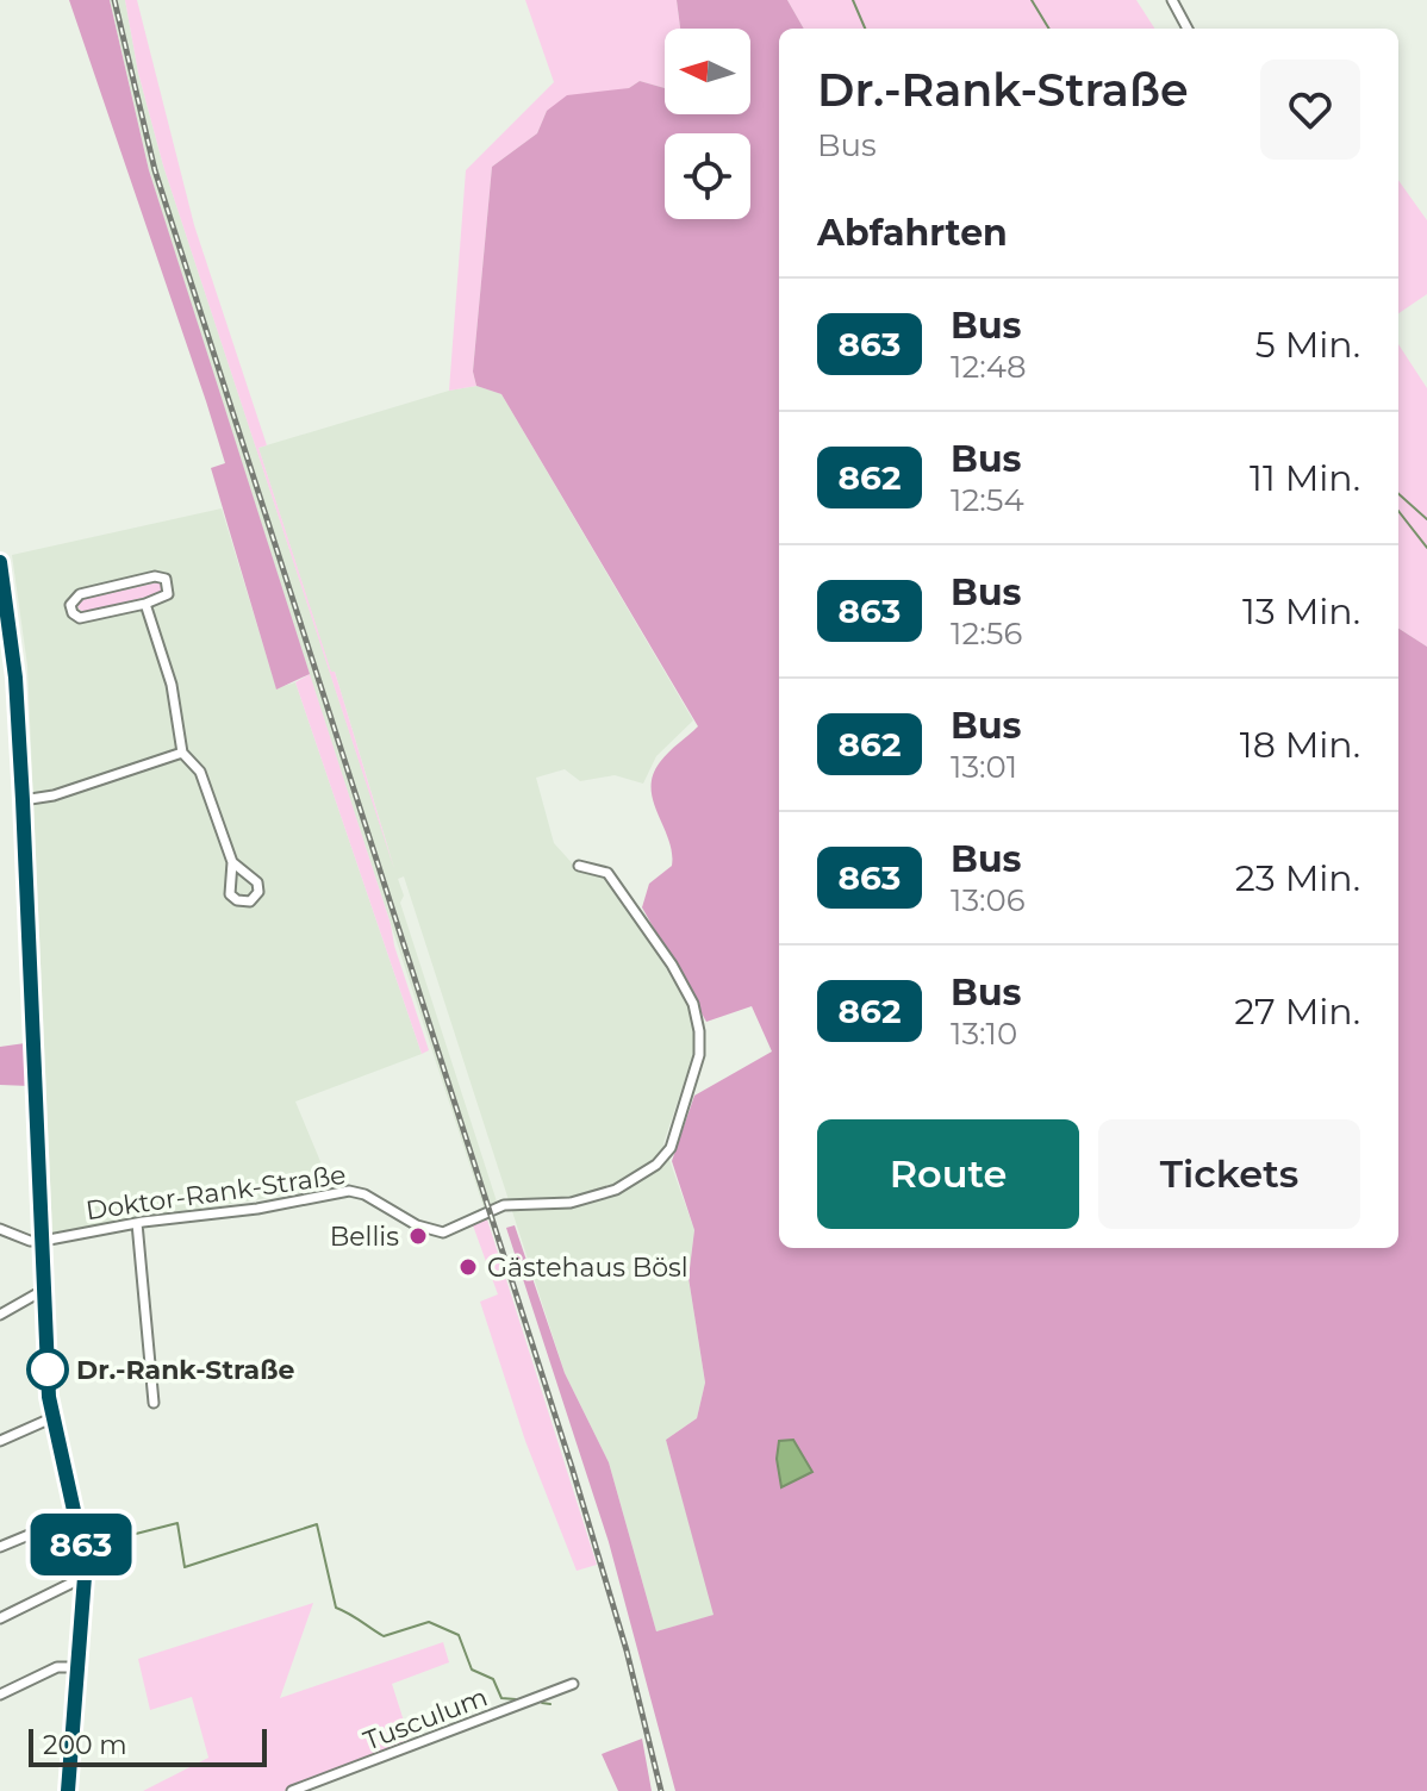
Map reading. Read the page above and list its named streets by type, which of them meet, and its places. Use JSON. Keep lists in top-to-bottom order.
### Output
{
  "streets": {
    "street": ["Doktor-Rank-Straße", "Tusculum"]
  },
  "places": ["Bellis", "Gästehaus Bösl", "Dr.-Rank-Straße"],
  "lines": ["bus line 863"],
  "scale_bar": "200 m",
  "north": "left",
  "page": {
    "on_map": "863",
    "heading": [
      ["Dr.-Rank-Straße", "Bus"],
      "Abfahrten"
    ],
    "list": [
      {
        "mark": "863",
        "name": "Bus",
        "note": "12:48",
        "value": "5 Min."
      },
      {
        "mark": "862",
        "name": "Bus",
        "note": "12:54",
        "value": "11 Min."
      },
      {
        "mark": "863",
        "name": "Bus",
        "note": "12:56",
        "value": "13 Min."
      },
      {
        "mark": "862",
        "name": "Bus",
        "note": "13:01",
        "value": "18 Min."
      },
      {
        "mark": "863",
        "name": "Bus",
        "note": "13:06",
        "value": "23 Min."
      },
      {
        "mark": "862",
        "name": "Bus",
        "note": "13:10",
        "value": "27 Min."
      }
    ],
    "buttons": ["Route", "Tickets"],
    "scale": "200 m"
  }
}
